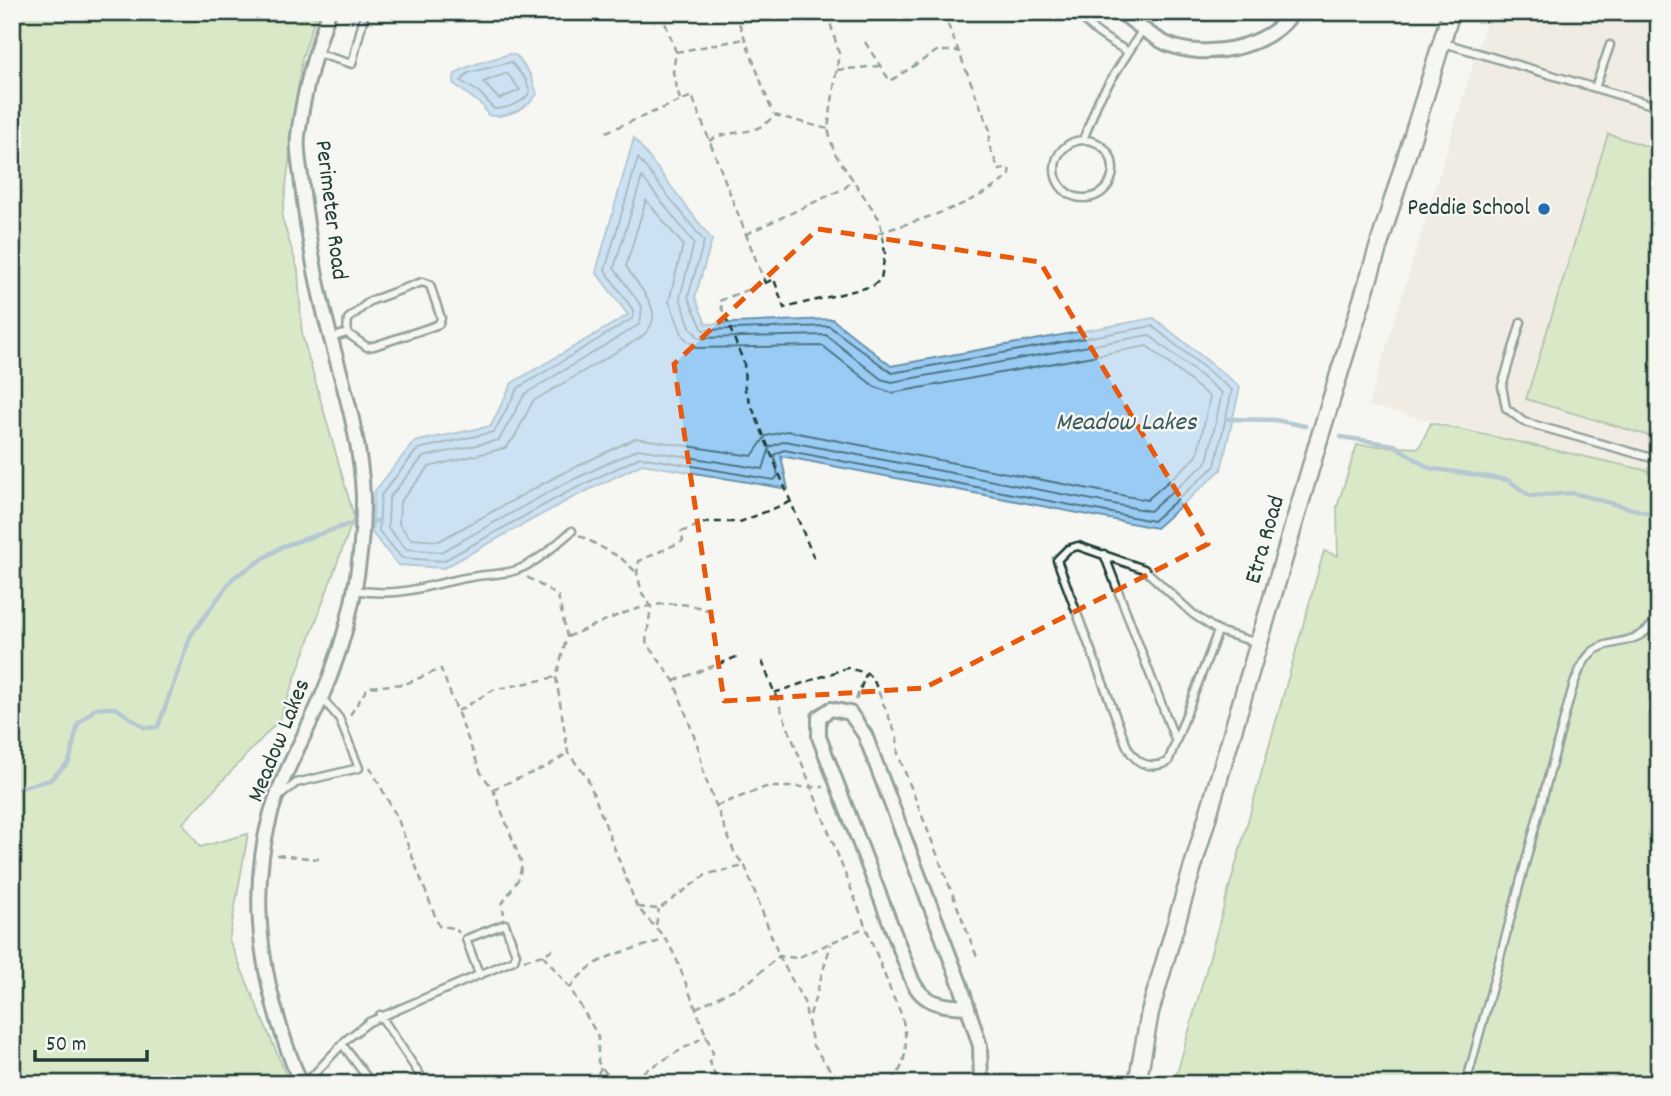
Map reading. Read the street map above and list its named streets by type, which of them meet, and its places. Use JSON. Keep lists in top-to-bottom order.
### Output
{
  "streets": {
    "main road": ["Etra Road"],
    "street": ["Perimeter Road", "Meadow Lakes"]
  },
  "crossings": [
    ["Perimeter Road", "Meadow Lakes"]
  ],
  "water": ["Meadow Lakes"],
  "places": ["Peddie School"],
  "scale_bar": "50 m"
}
